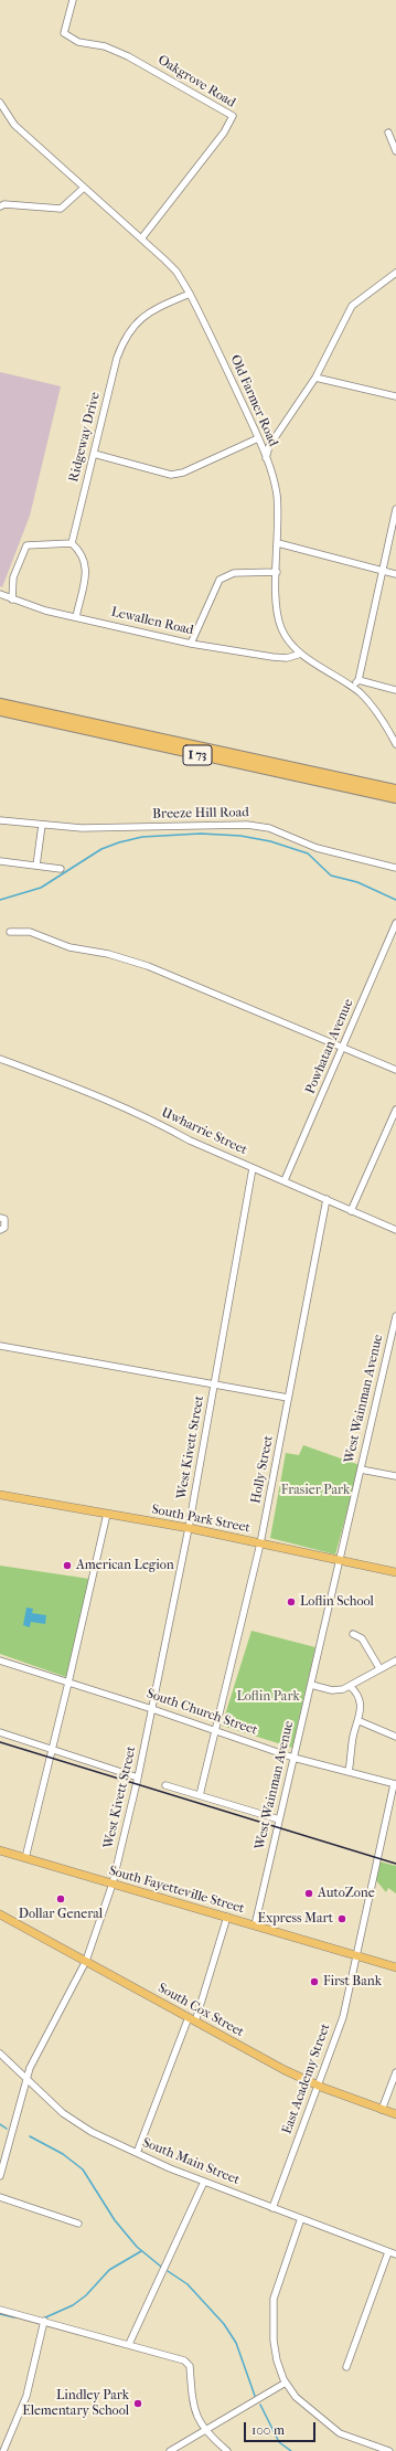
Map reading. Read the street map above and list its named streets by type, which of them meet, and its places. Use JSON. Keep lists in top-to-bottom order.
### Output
{
  "streets": {
    "highway": ["I 73"],
    "main road": ["South Park Street", "South Fayetteville Street", "South Cox Street"],
    "street": [
      "Oakgrove Road",
      "Old Farmer Road",
      "Ridgeway Drive",
      "Lewallen Road",
      "Breeze Hill Road",
      "Powhatan Avenue",
      "Uwharrie Street",
      "West Wainman Avenue",
      "West Kivett Street",
      "Holly Street",
      "South Church Street",
      "East Academy Street",
      "South Main Street"
    ]
  },
  "crossings": [
    ["Oakgrove Road", "Old Farmer Road"],
    ["Old Farmer Road", "Ridgeway Drive"],
    ["Old Farmer Road", "Lewallen Road"],
    ["Powhatan Avenue", "Uwharrie Street"],
    ["Uwharrie Street", "West Kivett Street"],
    ["Uwharrie Street", "Holly Street"],
    ["West Wainman Avenue", "South Park Street"],
    ["West Wainman Avenue", "South Church Street"],
    ["West Wainman Avenue", "South Fayetteville Street"],
    ["West Kivett Street", "South Park Street"],
    ["West Kivett Street", "South Church Street"],
    ["West Kivett Street", "South Fayetteville Street"],
    ["West Kivett Street", "South Cox Street"],
    ["West Kivett Street", "South Main Street"],
    ["Holly Street", "South Park Street"],
    ["Holly Street", "South Church Street"],
    ["South Church Street", "East Academy Street"],
    ["South Fayetteville Street", "East Academy Street"],
    ["South Cox Street", "East Academy Street"],
    ["East Academy Street", "South Main Street"]
  ],
  "parks": ["Frasier Park", "Loflin Park"],
  "places": [
    "American Legion",
    "Loflin School",
    "AutoZone",
    "Dollar General",
    "Express Mart",
    "First Bank",
    "Lindley Park Elementary School"
  ],
  "scale_bar": "100 m"
}
